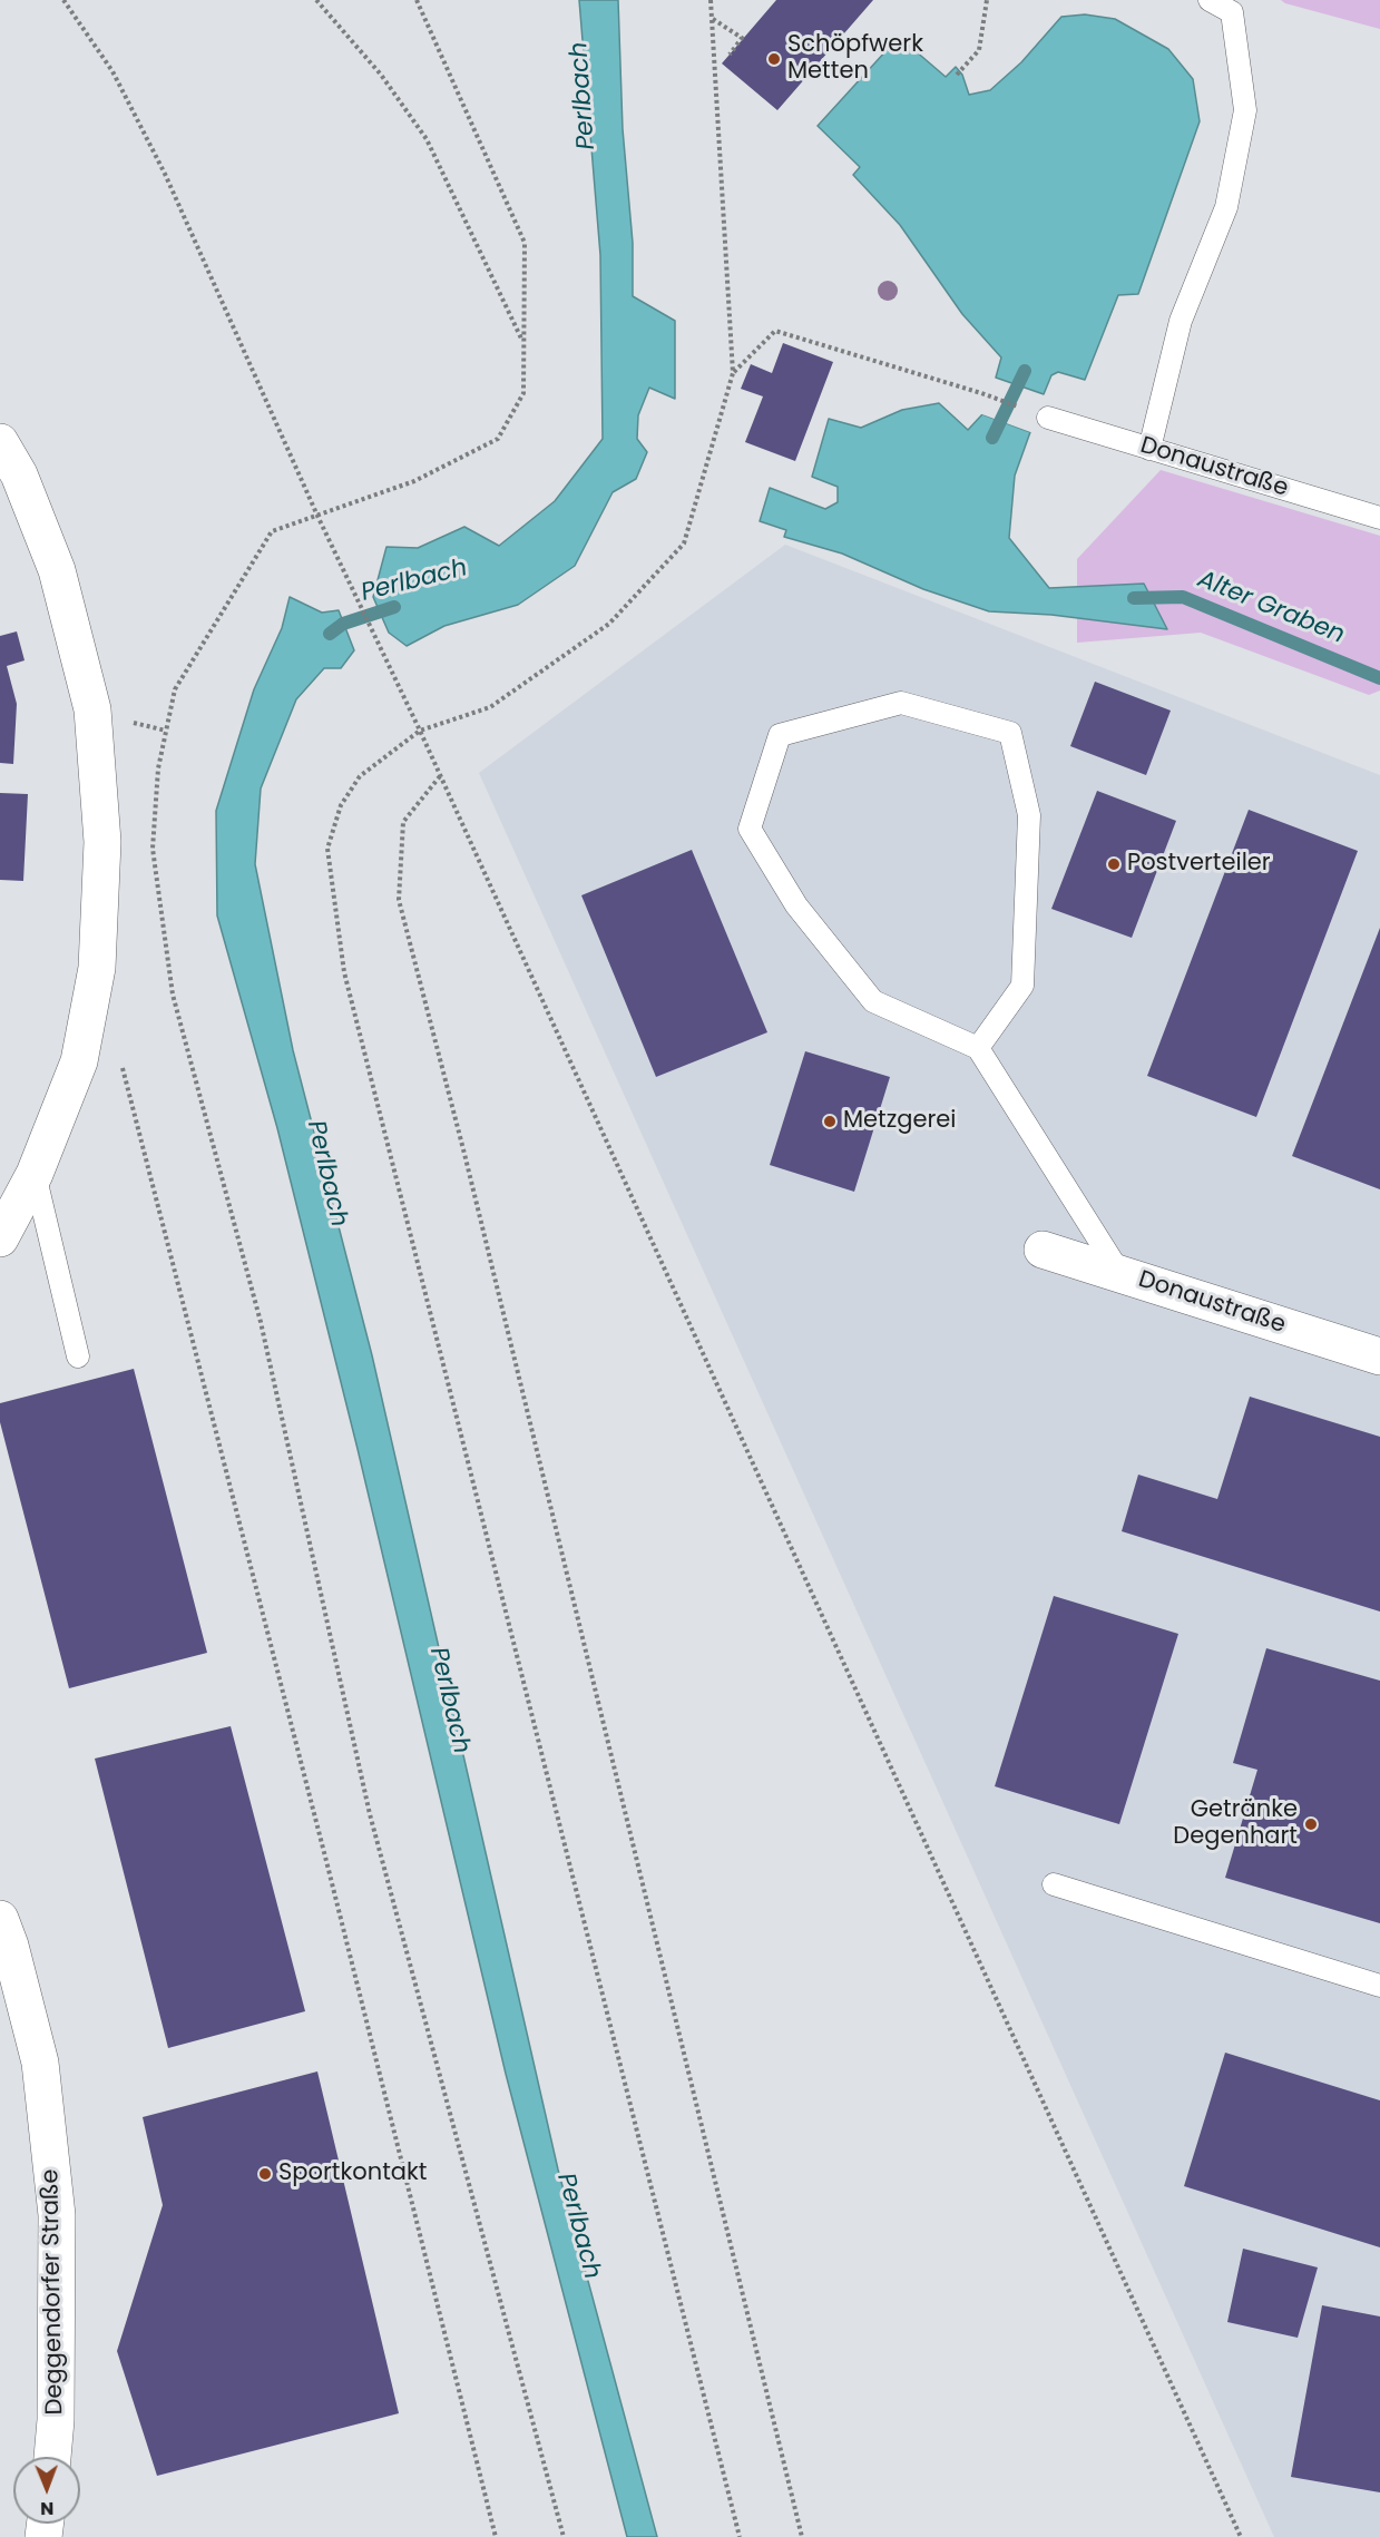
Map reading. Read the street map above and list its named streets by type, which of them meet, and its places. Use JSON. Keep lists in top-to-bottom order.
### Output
{
  "streets": {
    "street": ["Donaustraße", "Deggendorfer Straße"]
  },
  "water": ["Perlbach", "Alter Graben"],
  "places": [
    "Schöpfwerk Metten",
    "Postverteiler",
    "Metzgerei",
    "Getränke Degenhart",
    "Sportkontakt"
  ],
  "north": "bottom"
}
